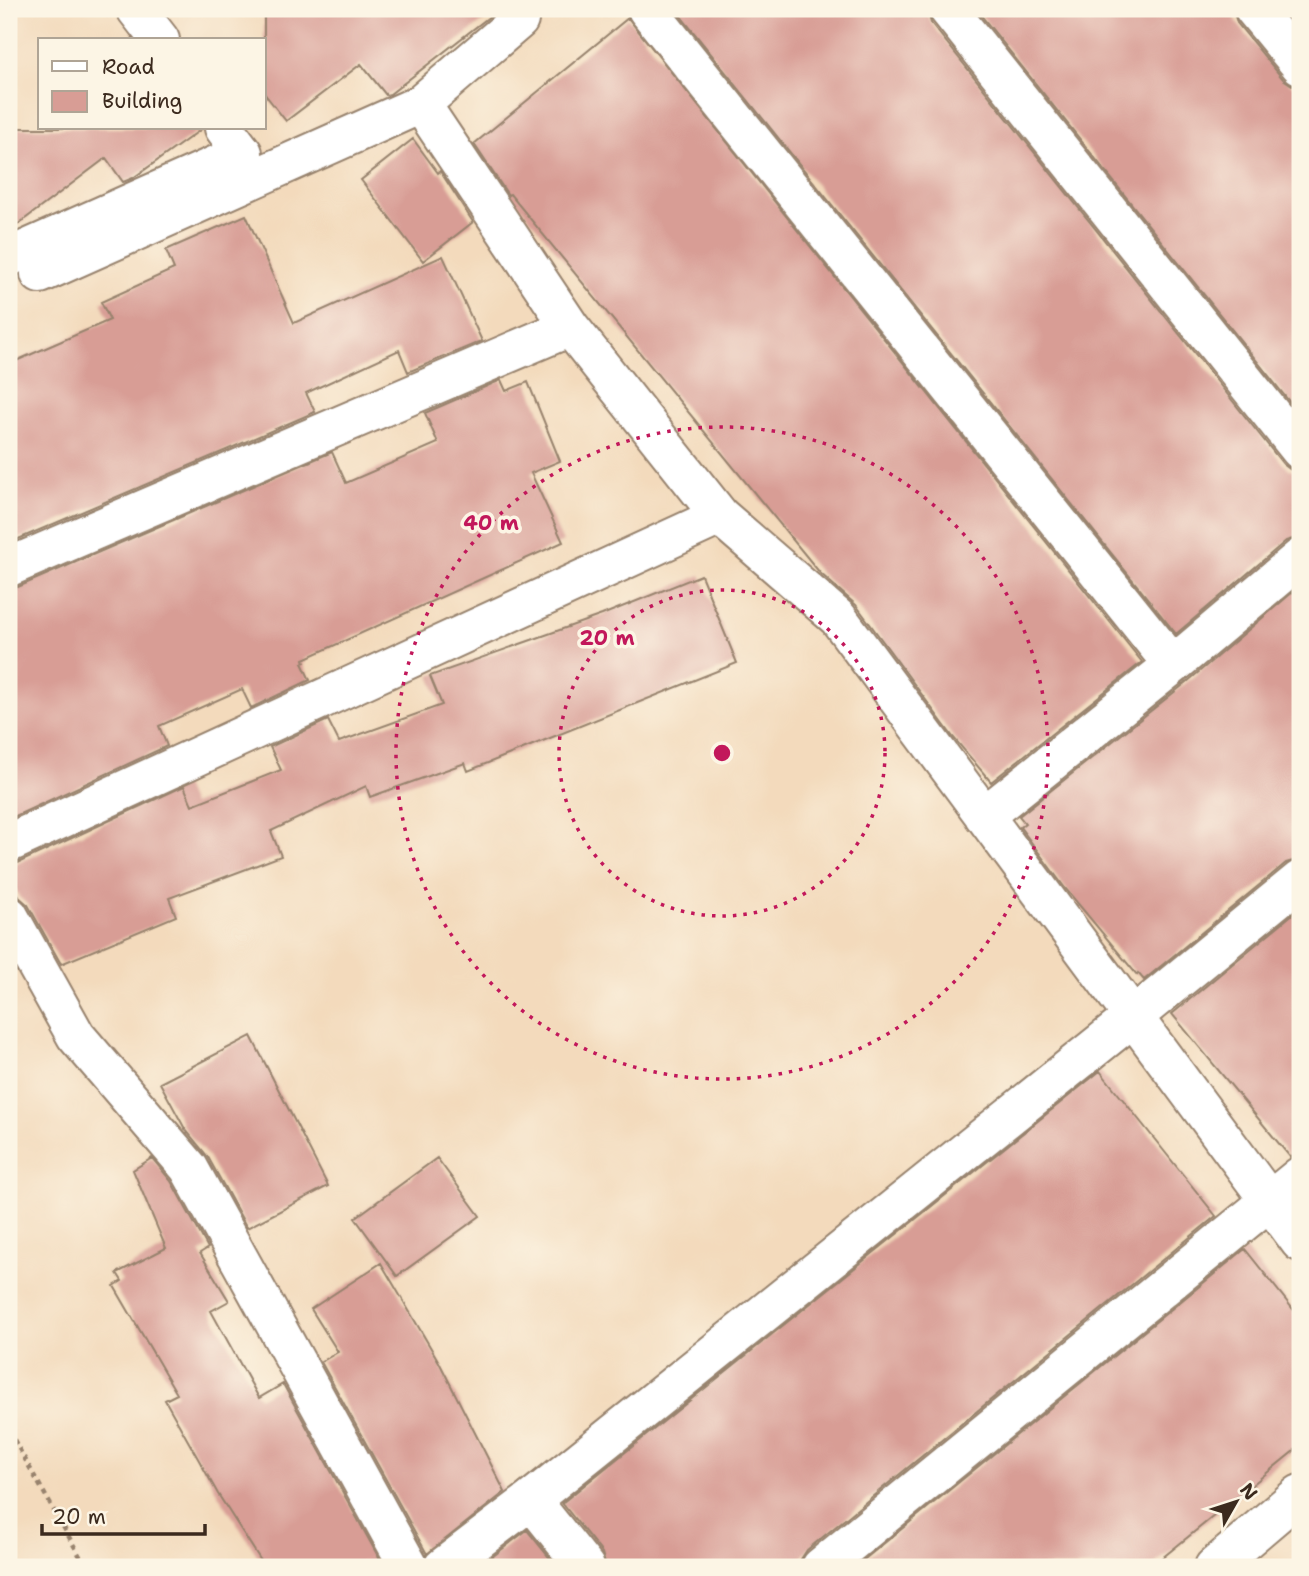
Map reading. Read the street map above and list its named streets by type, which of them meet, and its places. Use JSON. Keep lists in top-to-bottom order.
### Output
{
  "legend": ["Road", "Building"],
  "scale_bar": "20 m",
  "north": "top right",
  "rings": ["40 m", "20 m"]
}
